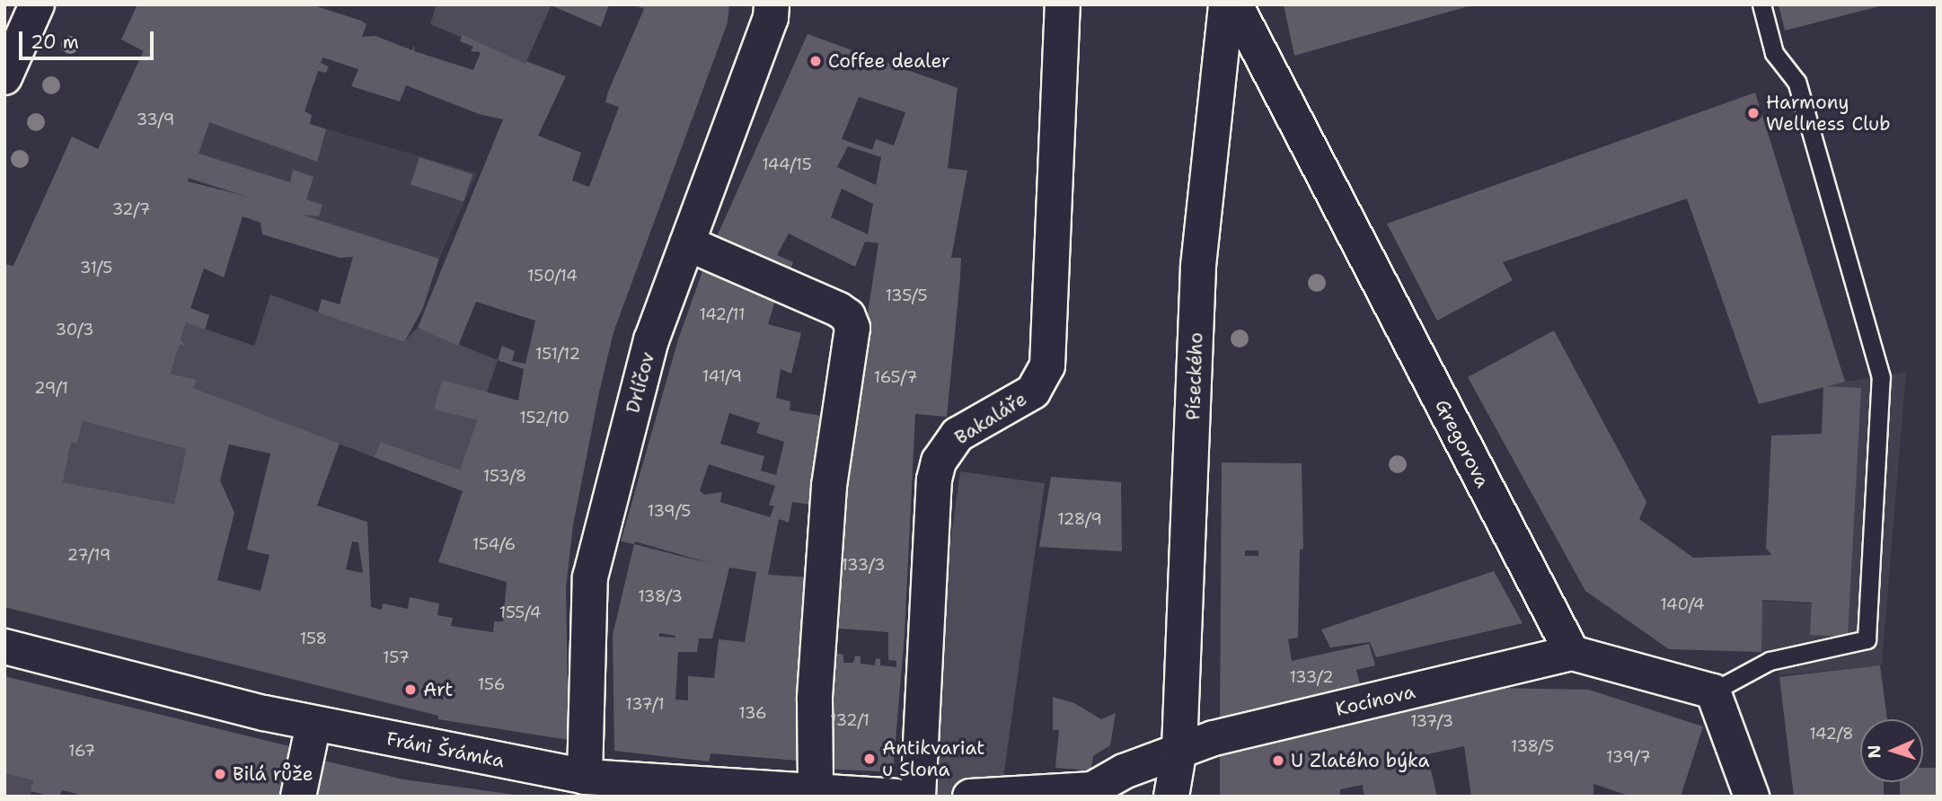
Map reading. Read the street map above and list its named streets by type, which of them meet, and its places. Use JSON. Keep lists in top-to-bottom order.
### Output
{
  "streets": {
    "street": [
      "Píseckého",
      "Drlíčov",
      "Bakaláře",
      "Gregorova",
      "Kocínova",
      "Fráni Šrámka"
    ]
  },
  "crossings": [
    ["Píseckého", "Kocínova"],
    ["Drlíčov", "Fráni Šrámka"],
    ["Gregorova", "Kocínova"]
  ],
  "places": [
    "Coffee dealer",
    "Harmony Wellness Club",
    "Art",
    "Antikvariat u Slona",
    "U Zlatého býka",
    "Bilá růže"
  ],
  "house_numbers": [
    "33/9",
    "144/15",
    "32/7",
    "31/5",
    "150/14",
    "135/5",
    "142/11",
    "30/3",
    "151/12",
    "141/9",
    "165/7",
    "29/1",
    "152/10",
    "153/8",
    "139/5",
    "128/9",
    "154/6",
    "27/19",
    "133/3",
    "138/3",
    "140/4",
    "155/4",
    "158",
    "157",
    "133/2",
    "156",
    "137/1",
    "136",
    "132/1",
    "137/3",
    "142/8",
    "138/5",
    "167",
    "139/7"
  ],
  "scale_bar": "20 m",
  "north": "left"
}
